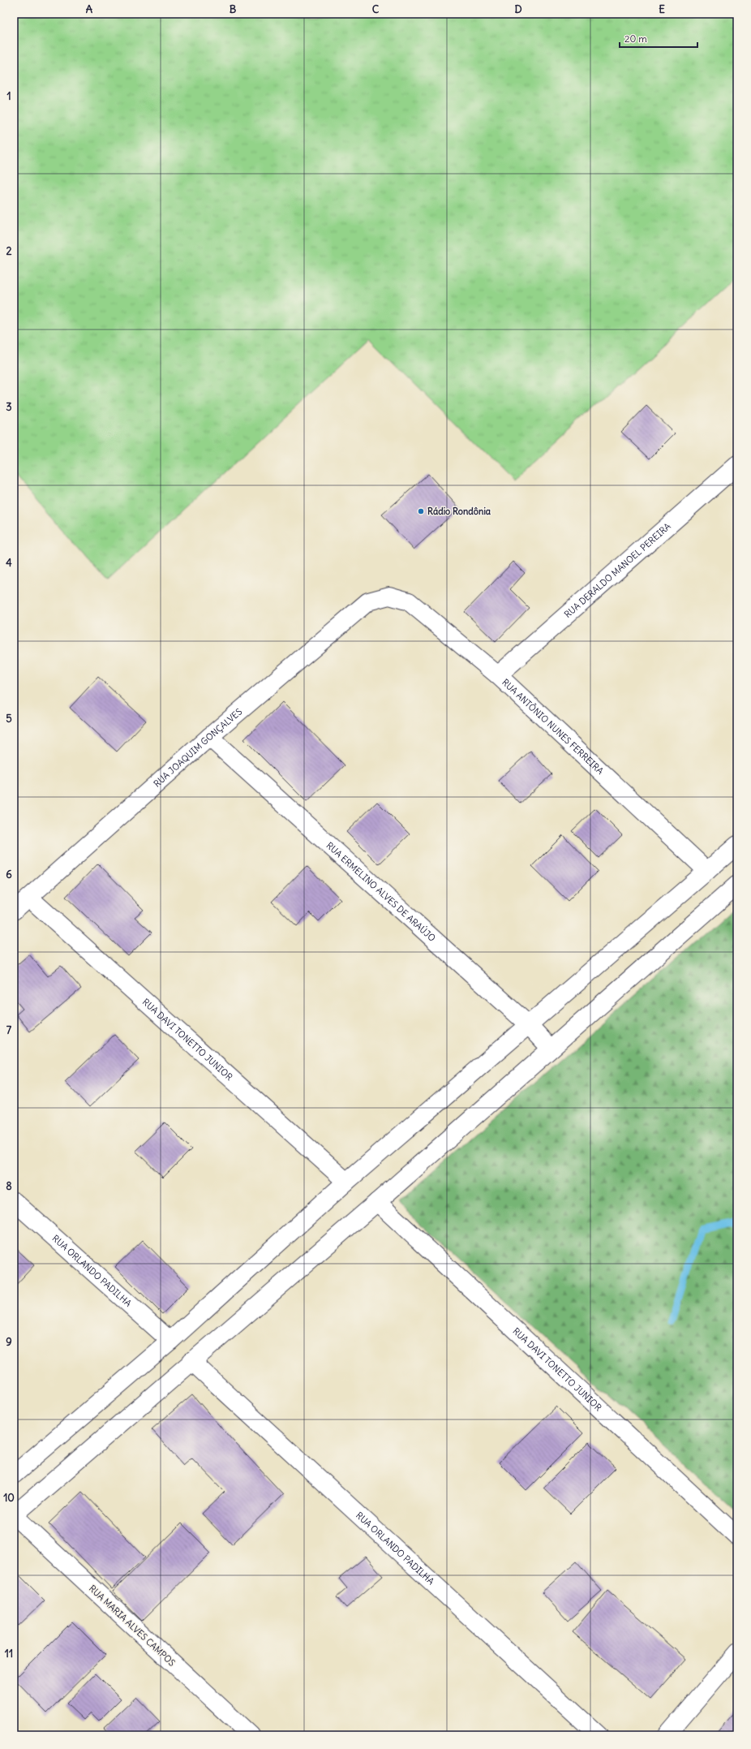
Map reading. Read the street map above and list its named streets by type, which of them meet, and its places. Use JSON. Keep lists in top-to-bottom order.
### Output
{
  "streets": {
    "street": [
      "RUA DERALDO MANOEL PEREIRA",
      "RUA ANTÔNIO NUNES FERREIRA",
      "RUA JOAQUIM GONÇALVES",
      "RUA ERMELINO ALVES DE ARAÚJO",
      "RUA DAVI TONETTO JUNIOR",
      "RUA ORLANDO PADILHA",
      "RUA MARIA ALVES CAMPOS"
    ]
  },
  "crossings": [
    ["RUA DERALDO MANOEL PEREIRA", "RUA ANTÔNIO NUNES FERREIRA"],
    ["RUA ANTÔNIO NUNES FERREIRA", "RUA JOAQUIM GONÇALVES"],
    ["RUA JOAQUIM GONÇALVES", "RUA ERMELINO ALVES DE ARAÚJO"],
    ["RUA JOAQUIM GONÇALVES", "RUA DAVI TONETTO JUNIOR"]
  ],
  "places": ["Rádio Rondônia"],
  "scale_bar": "20 m",
  "grid": {
    "columns": [
      "A",
      "B",
      "C",
      "D",
      "E"
    ],
    "rows": [
      "1",
      "2",
      "3",
      "4",
      "5",
      "6",
      "7",
      "8",
      "9",
      "10",
      "11"
    ]
  }
}
